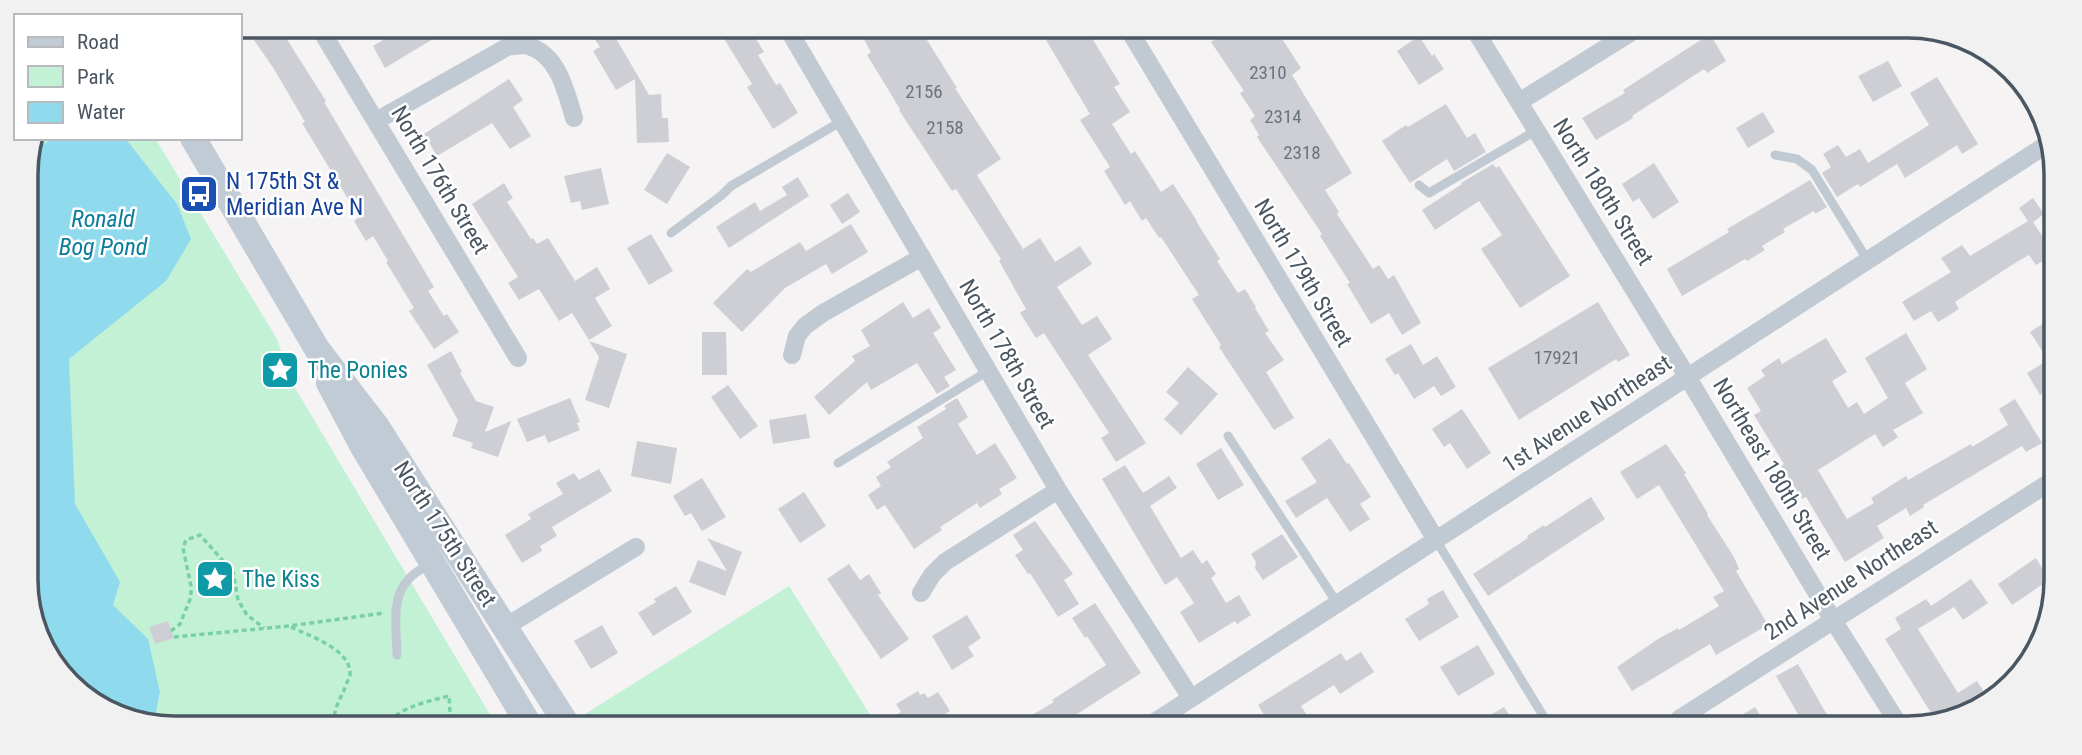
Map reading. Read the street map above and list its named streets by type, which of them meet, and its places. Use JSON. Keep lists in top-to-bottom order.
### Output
{
  "streets": {
    "main road": ["North 175th Street"],
    "street": [
      "North 176th Street",
      "North 180th Street",
      "North 179th Street",
      "North 178th Street",
      "1st Avenue Northeast",
      "Northeast 180th Street",
      "2nd Avenue Northeast"
    ]
  },
  "crossings": [
    ["North 180th Street", "1st Avenue Northeast"],
    ["North 180th Street", "Northeast 180th Street"],
    ["North 179th Street", "1st Avenue Northeast"],
    ["North 178th Street", "1st Avenue Northeast"],
    ["1st Avenue Northeast", "Northeast 180th Street"],
    ["Northeast 180th Street", "2nd Avenue Northeast"]
  ],
  "water": ["Ronald Bog Pond"],
  "places": {
    "bus stop": ["N 175th St & Meridian Ave N"],
    "place": ["The Ponies", "The Kiss"]
  },
  "house_numbers": [
    "2310",
    "2156",
    "2314",
    "2158",
    "2318",
    "17921"
  ],
  "legend": ["Road", "Park", "Water"]
}
